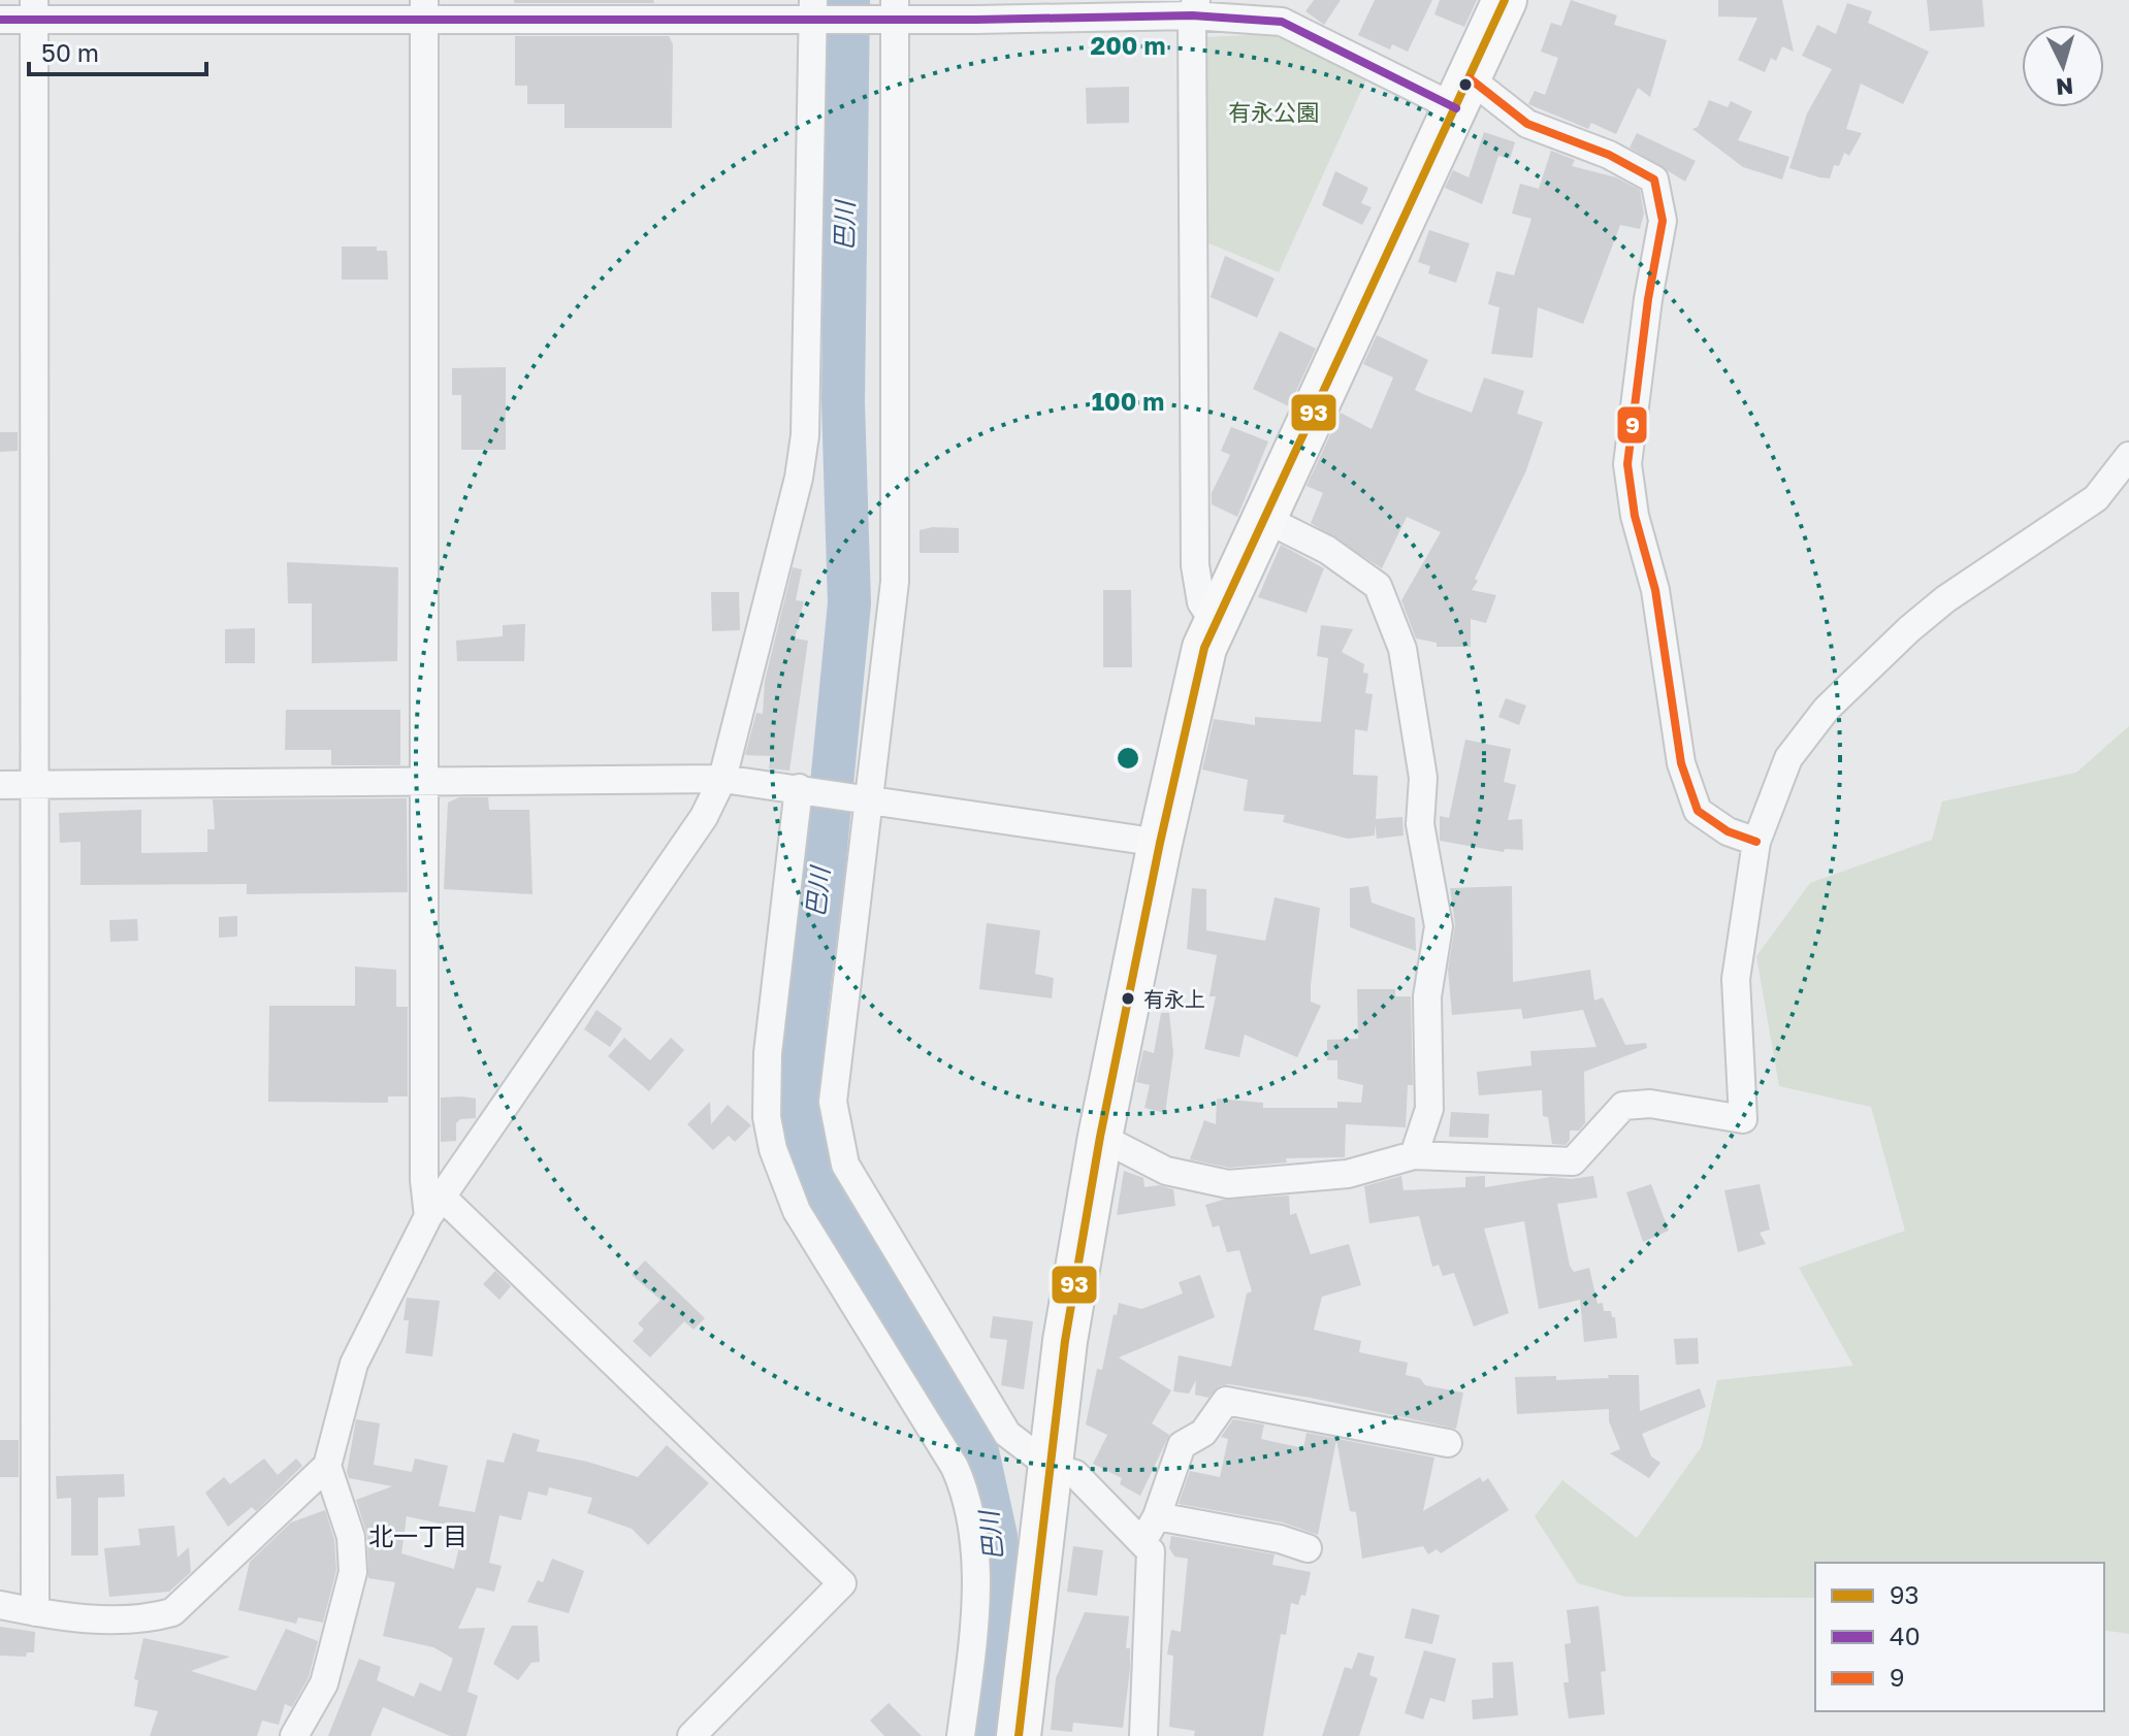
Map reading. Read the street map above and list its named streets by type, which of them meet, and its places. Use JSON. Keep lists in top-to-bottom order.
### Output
{
  "districts": ["北一丁目"],
  "water": ["巴川"],
  "parks": ["有永公園"],
  "places": ["有永上"],
  "lines": ["transit line 93", "transit line 40", "transit line 9"],
  "legend": ["93", "40", "9"],
  "scale_bar": "50 m",
  "north": "bottom",
  "rings": ["200 m", "100 m"]
}
